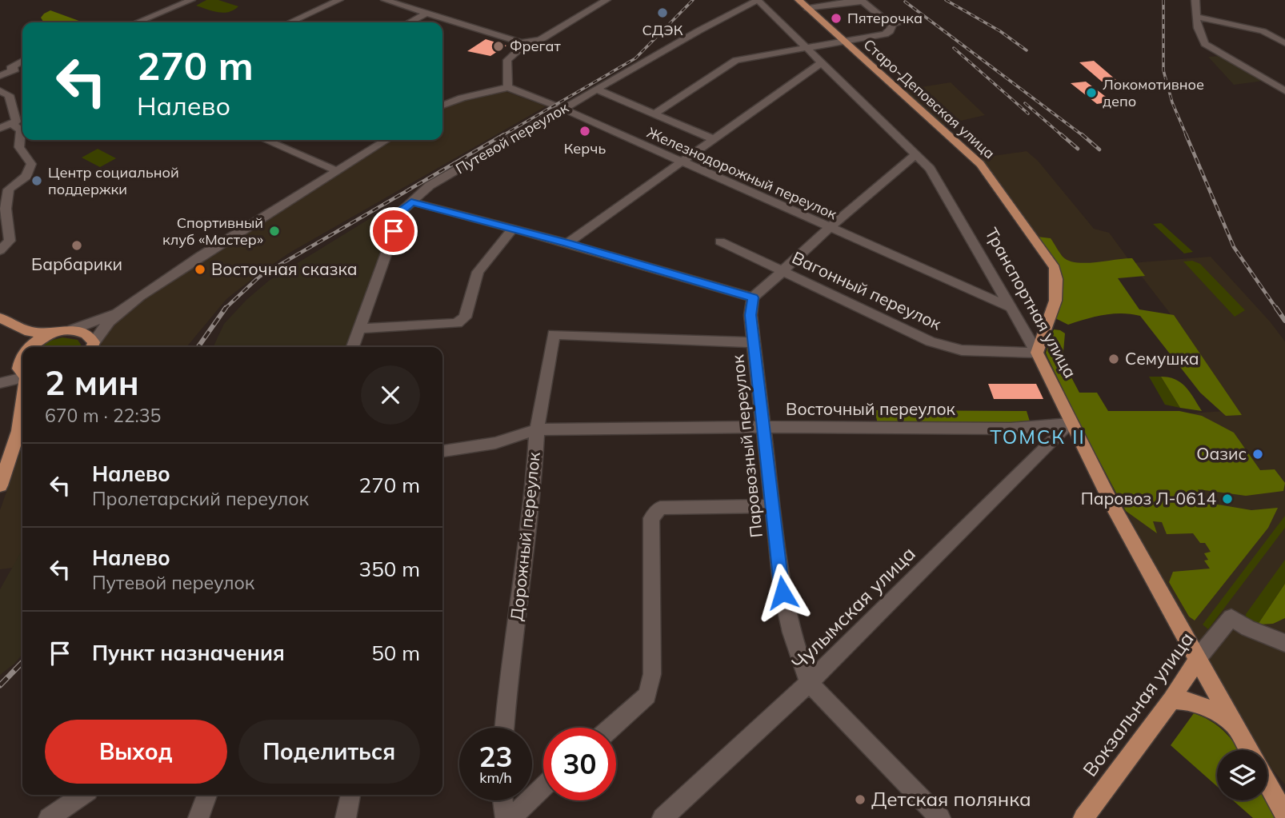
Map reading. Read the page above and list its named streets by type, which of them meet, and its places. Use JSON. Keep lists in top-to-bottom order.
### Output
{
  "streets": {
    "main road": ["Старо-Деповская улица", "Транспортная улица", "Вокзальная улица"],
    "street": [
      "Путевой переулок",
      "Железнодорожный переулок",
      "Вагонный переулок",
      "Восточный переулок",
      "Паровозный переулок",
      "Дорожный переулок",
      "Чулымская улица"
    ]
  },
  "crossings": [
    ["Старо-Деповская улица", "Вагонный переулок"],
    ["Старо-Деповская улица", "Транспортная улица"],
    ["Путевой переулок", "Железнодорожный переулок"],
    ["Путевой переулок", "Транспортная улица"],
    ["Железнодорожный переулок", "Транспортная улица"],
    ["Вагонный переулок", "Транспортная улица"],
    ["Транспортная улица", "Восточный переулок"],
    ["Транспортная улица", "Чулымская улица"],
    ["Транспортная улица", "Вокзальная улица"],
    ["Восточный переулок", "Паровозный переулок"],
    ["Восточный переулок", "Дорожный переулок"],
    ["Восточный переулок", "Чулымская улица"],
    ["Паровозный переулок", "Дорожный переулок"],
    ["Паровозный переулок", "Чулымская улица"]
  ],
  "districts": ["ТОМСК II"],
  "places": [
    "СДЭК",
    "Пятерочка",
    "Фрегат",
    "Локомотивное депо",
    "Керчь",
    "Центр социальной поддержки",
    "Спортивный клуб «Мастер»",
    "Барбарики",
    "Восточная сказка",
    "Семушка",
    "Оазис",
    "Паровоз Л-0614",
    "Детская полянка"
  ],
  "page": {
    "turn": ["270 m", "Налево"],
    "heading": ["2 мин", "670 m · 22:35"],
    "list": [
      {
        "name": "Налево",
        "note": "Пролетарский переулок",
        "value": "270 m"
      },
      {
        "name": "Налево",
        "note": "Путевой переулок",
        "value": "350 m"
      },
      {
        "name": "Пункт назначения",
        "value": "50 m"
      }
    ],
    "buttons": ["Выход", "Поделиться"],
    "speed": "23 km/h",
    "limit": "30"
  }
}
